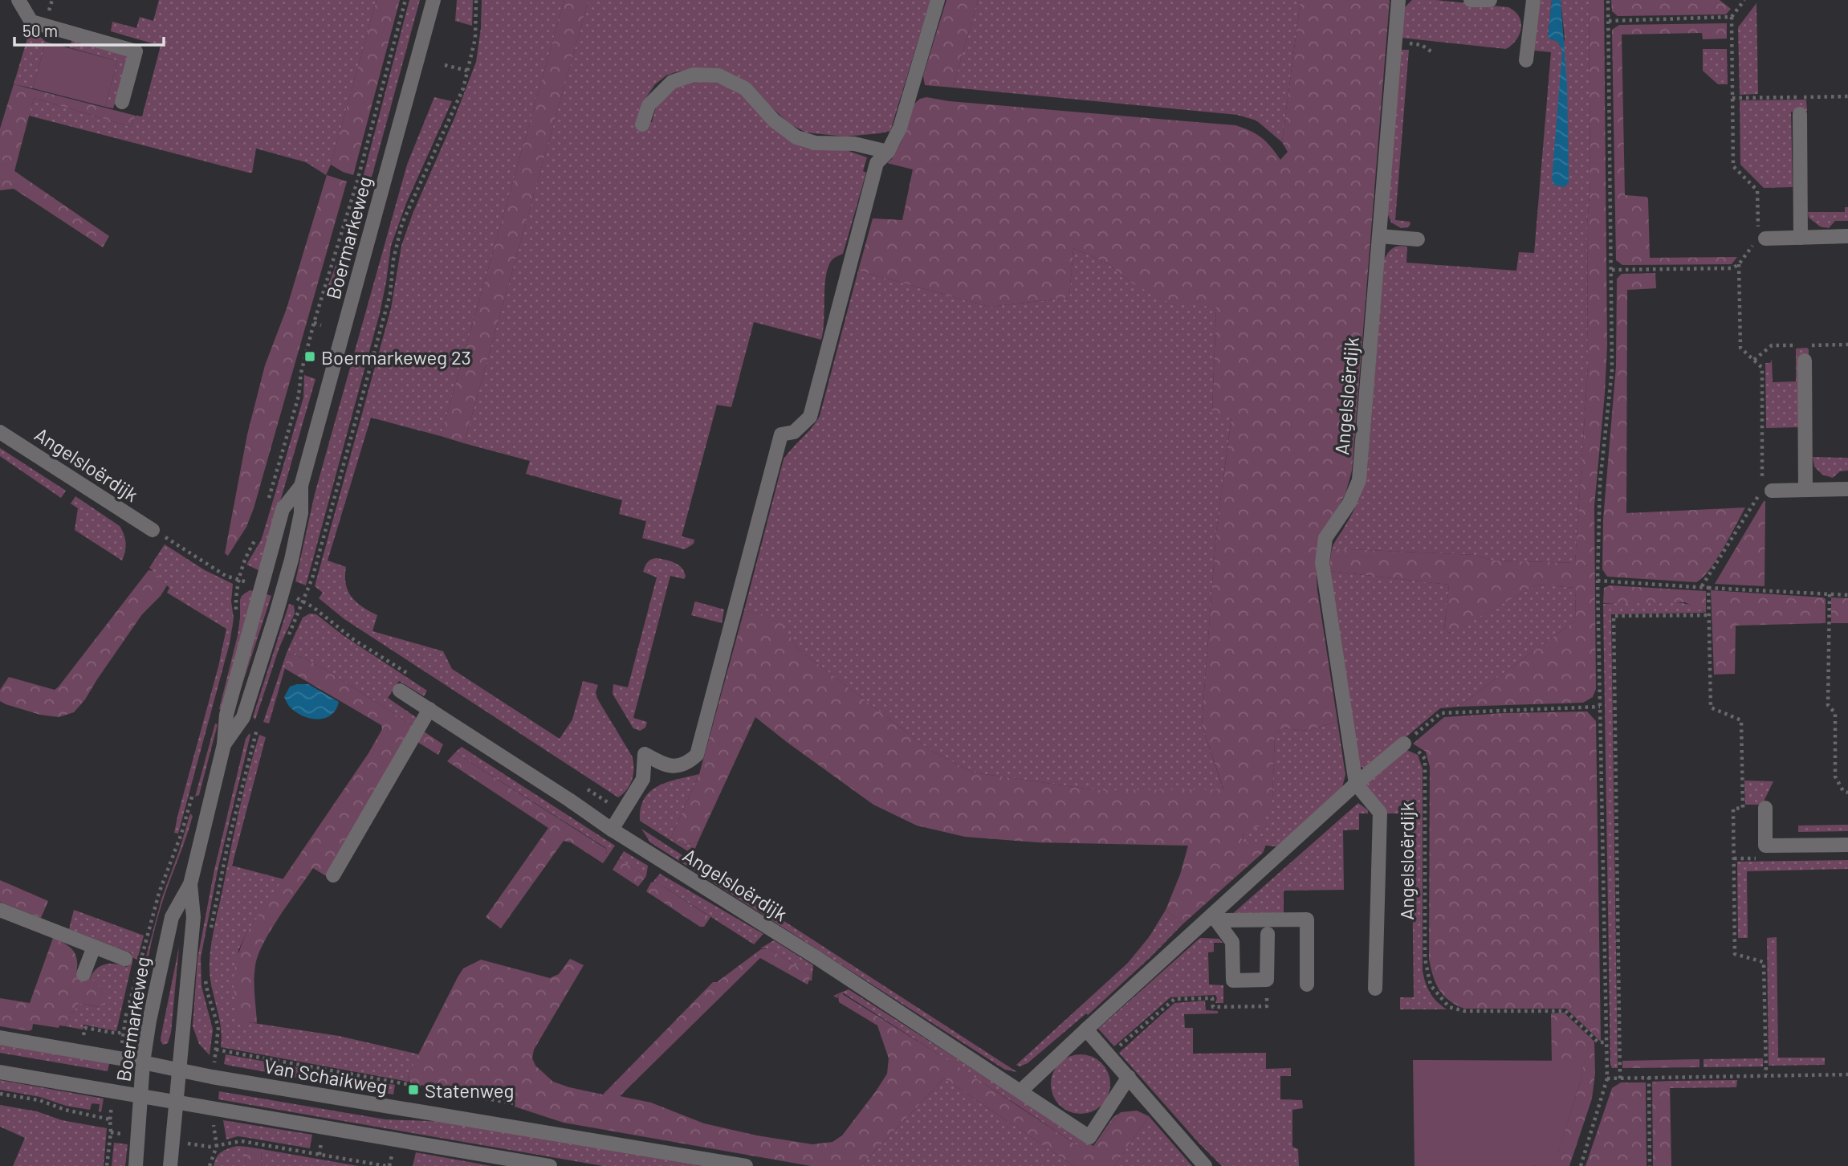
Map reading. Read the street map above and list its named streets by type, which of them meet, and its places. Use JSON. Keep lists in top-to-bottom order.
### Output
{
  "streets": {
    "street": ["Boermarkeweg", "Angelsloërdijk", "Van Schaikweg"]
  },
  "crossings": [
    ["Boermarkeweg", "Van Schaikweg"]
  ],
  "places": {
    "transit": ["Boermarkeweg 23", "Statenweg"]
  },
  "scale_bar": "50 m"
}
